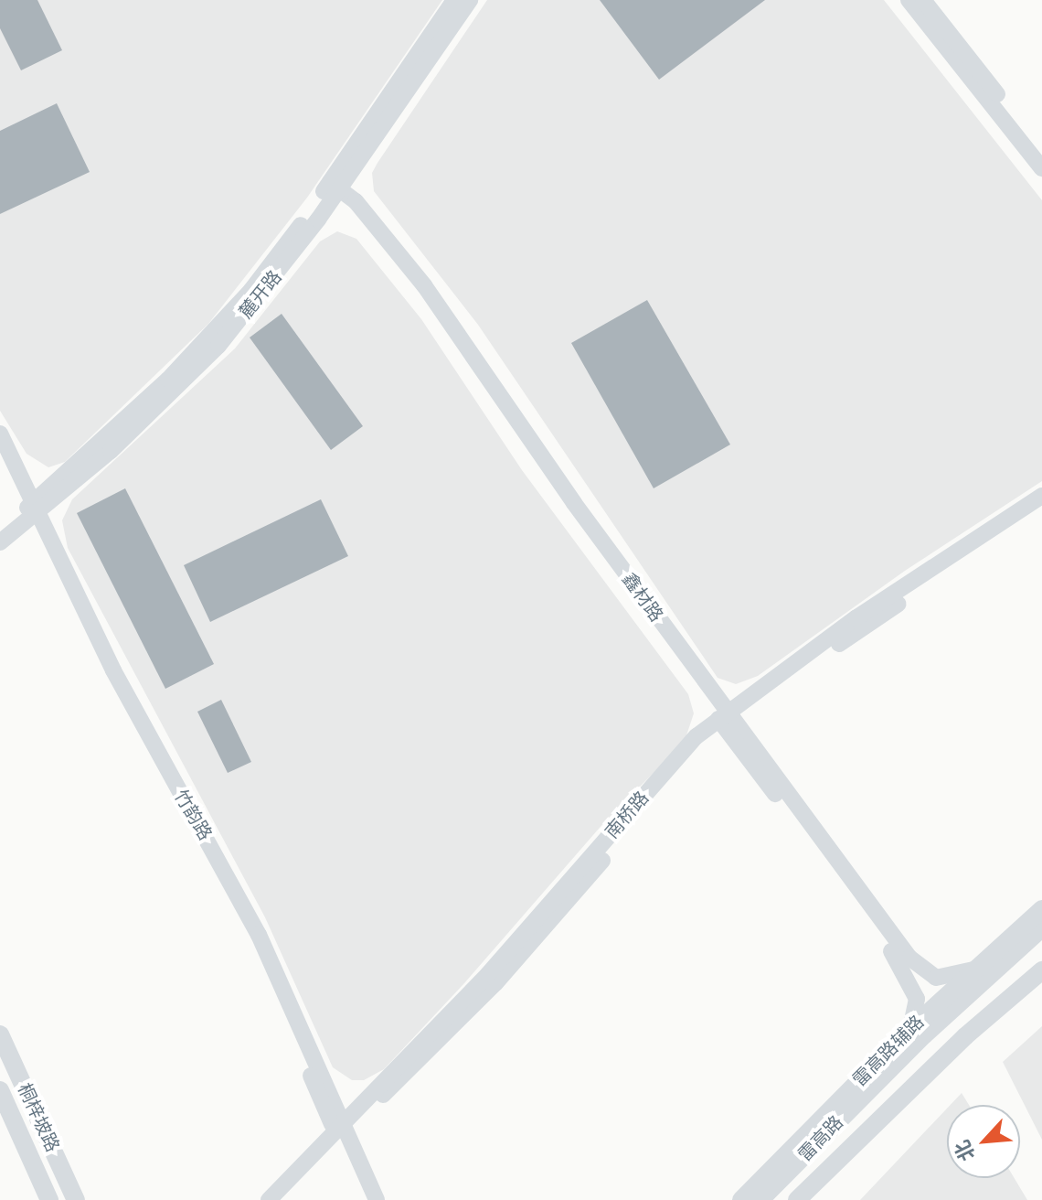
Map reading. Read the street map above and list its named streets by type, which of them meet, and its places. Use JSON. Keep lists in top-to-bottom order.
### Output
{
  "streets": {
    "main road": [
      "麓开路",
      "鑫材路",
      "竹韵路",
      "南桥路",
      "雷高路辅路",
      "桐梓坡路",
      "雷高路"
    ]
  },
  "crossings": [
    ["麓开路", "鑫材路"],
    ["麓开路", "竹韵路"],
    ["鑫材路", "南桥路"],
    ["鑫材路", "雷高路辅路"],
    ["竹韵路", "南桥路"]
  ],
  "north": "bottom left"
}
